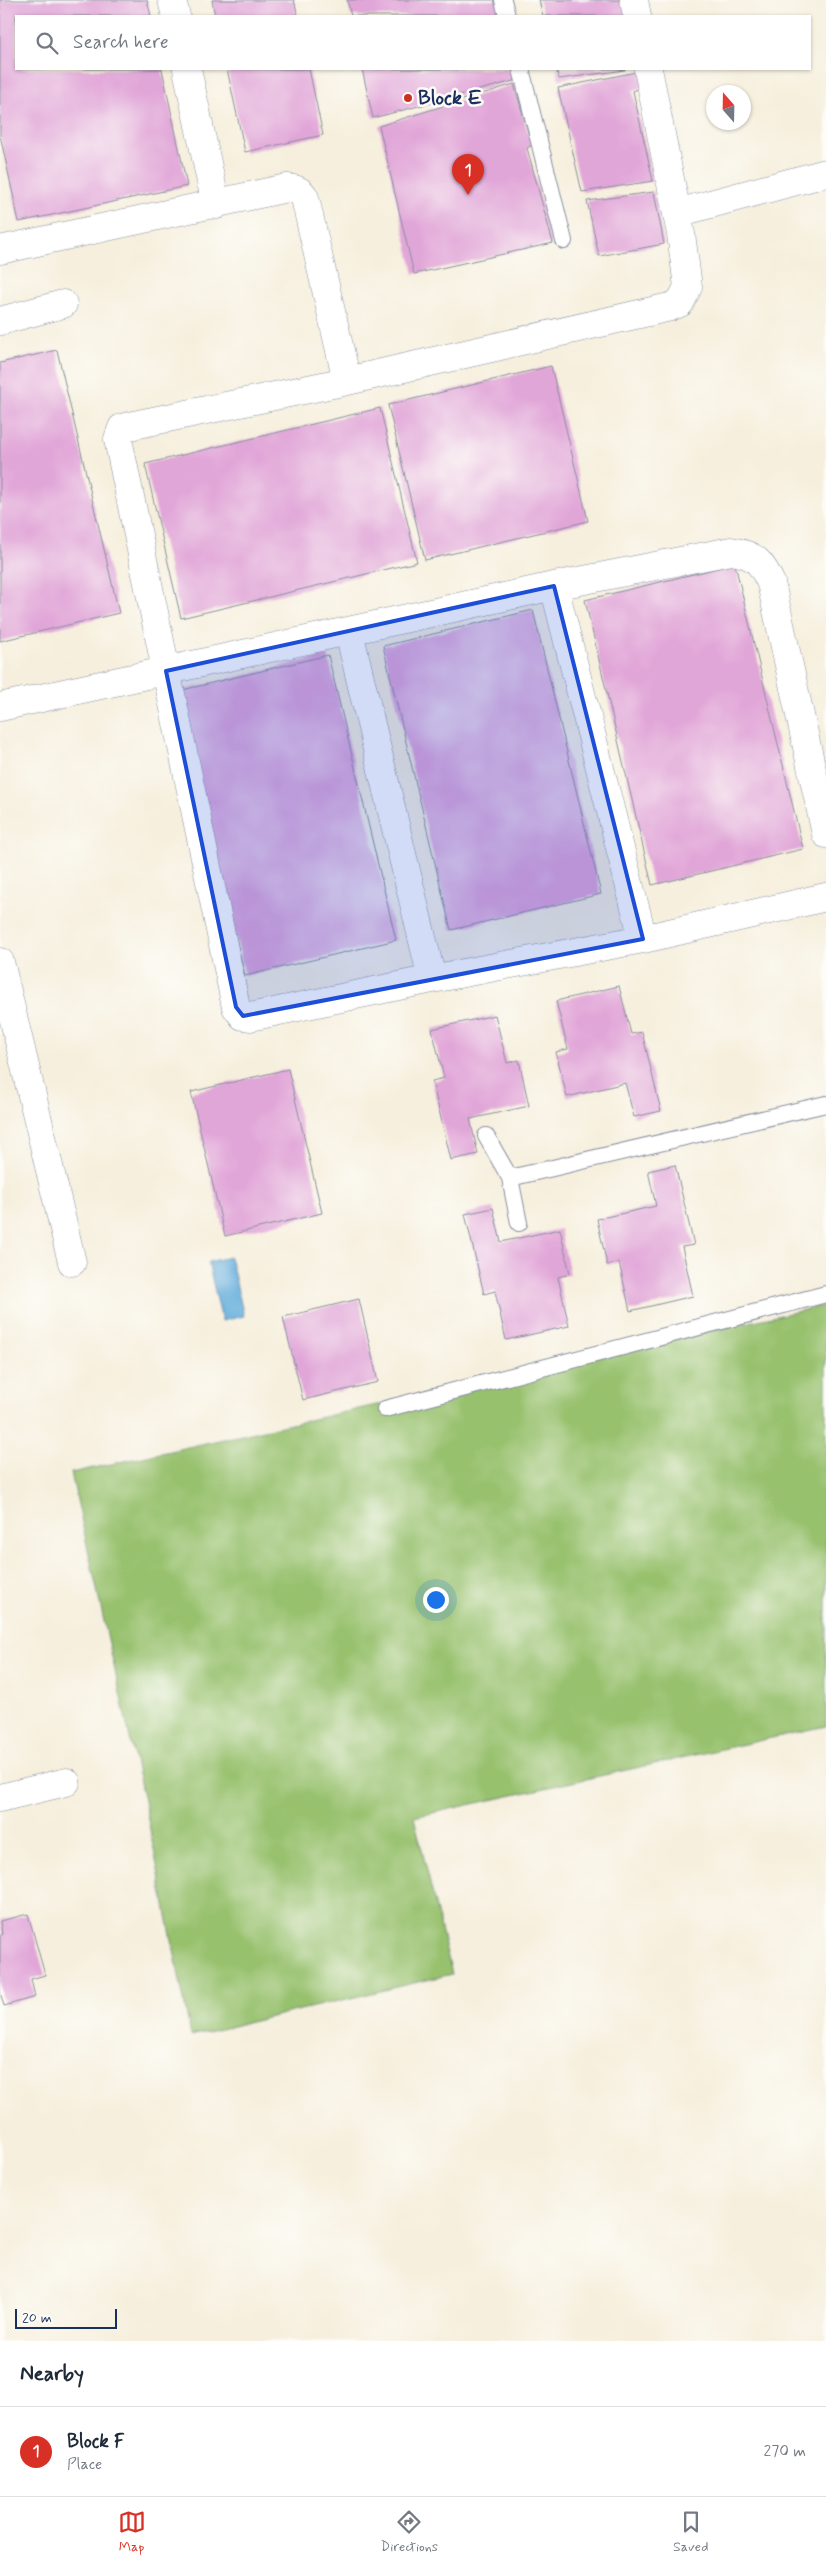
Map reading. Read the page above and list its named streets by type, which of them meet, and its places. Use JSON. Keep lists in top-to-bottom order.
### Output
{
  "places": ["Block E"],
  "scale_bar": "20 m",
  "north": "top",
  "page": {
    "search": "Search here",
    "pins": "1",
    "scale": "20 m",
    "heading": "Nearby",
    "list": [
      {
        "mark": "1",
        "name": "Block F",
        "note": "Place",
        "value": "270 m"
      }
    ],
    "nav": ["Map", "Directions", "Saved"]
  }
}
